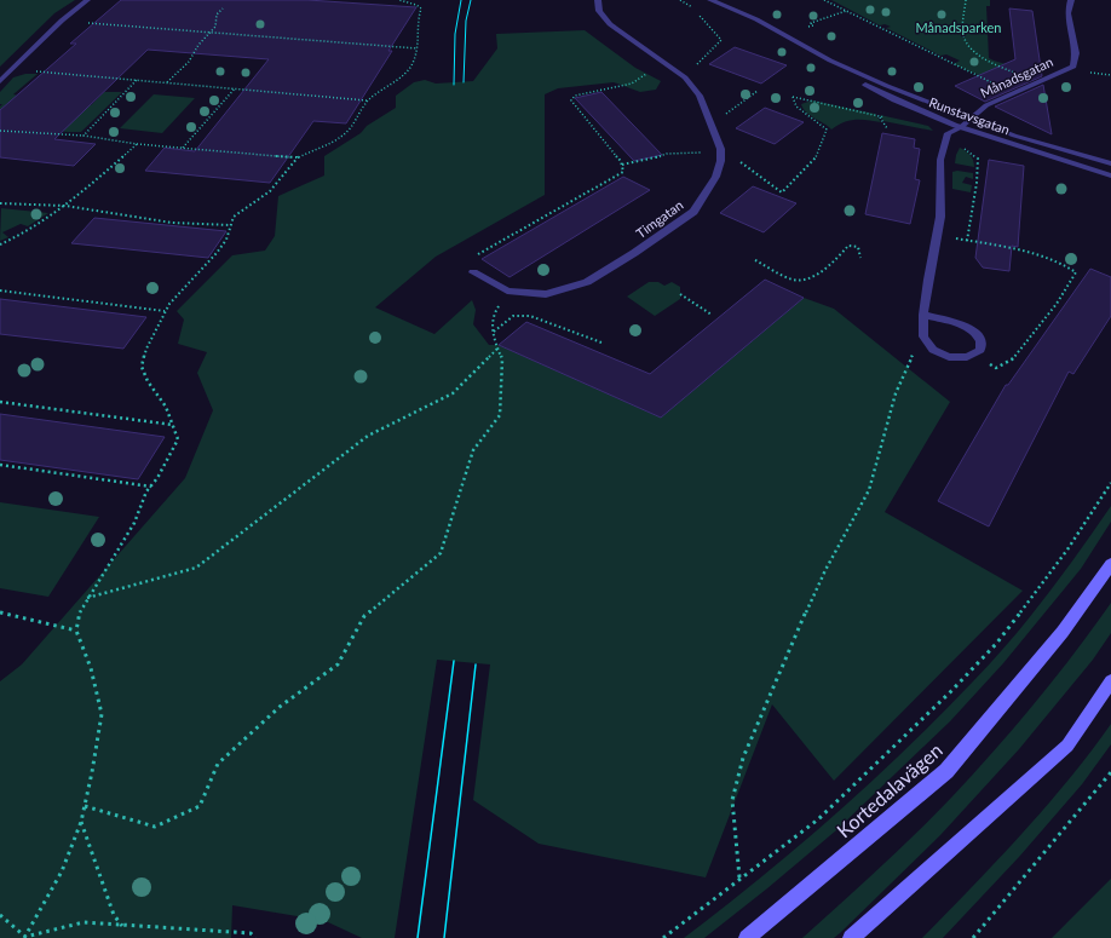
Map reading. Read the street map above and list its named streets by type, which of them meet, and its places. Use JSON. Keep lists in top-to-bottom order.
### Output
{
  "streets": {
    "main road": ["Kortedalavägen"],
    "street": ["Månadsgatan", "Runstavsgatan", "Timgatan"]
  },
  "crossings": [
    ["Månadsgatan", "Runstavsgatan"]
  ],
  "parks": ["Månadsparken"]
}
